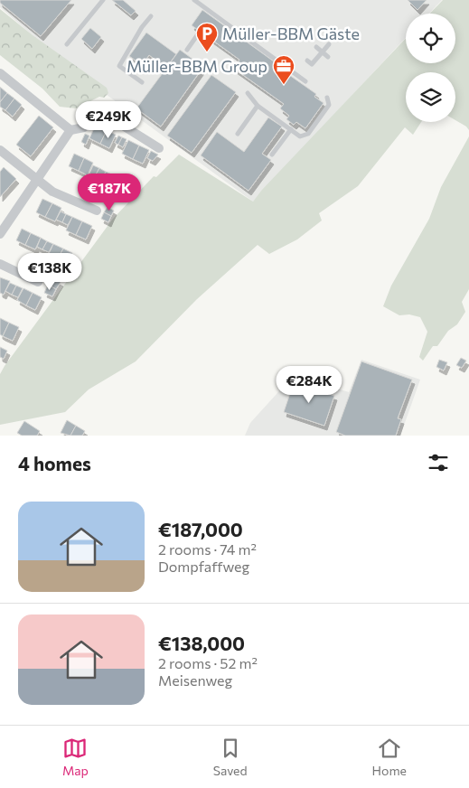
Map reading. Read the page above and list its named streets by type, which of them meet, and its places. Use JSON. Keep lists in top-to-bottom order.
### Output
{
  "places": {
    "parking": ["Müller-BBM Gäste"],
    "office": ["Müller-BBM Group"]
  },
  "page": {
    "price": [
      "€249K",
      "€187K",
      "€138K",
      "€284K"
    ],
    "heading": "4 homes",
    "list": [
      {
        "name": "€187,000",
        "note": "2 rooms · 74 m² · Dompfaffweg"
      },
      {
        "name": "€138,000",
        "note": "2 rooms · 52 m² · Meisenweg"
      }
    ],
    "tabs": ["Map", "Saved", "Home"]
  }
}
